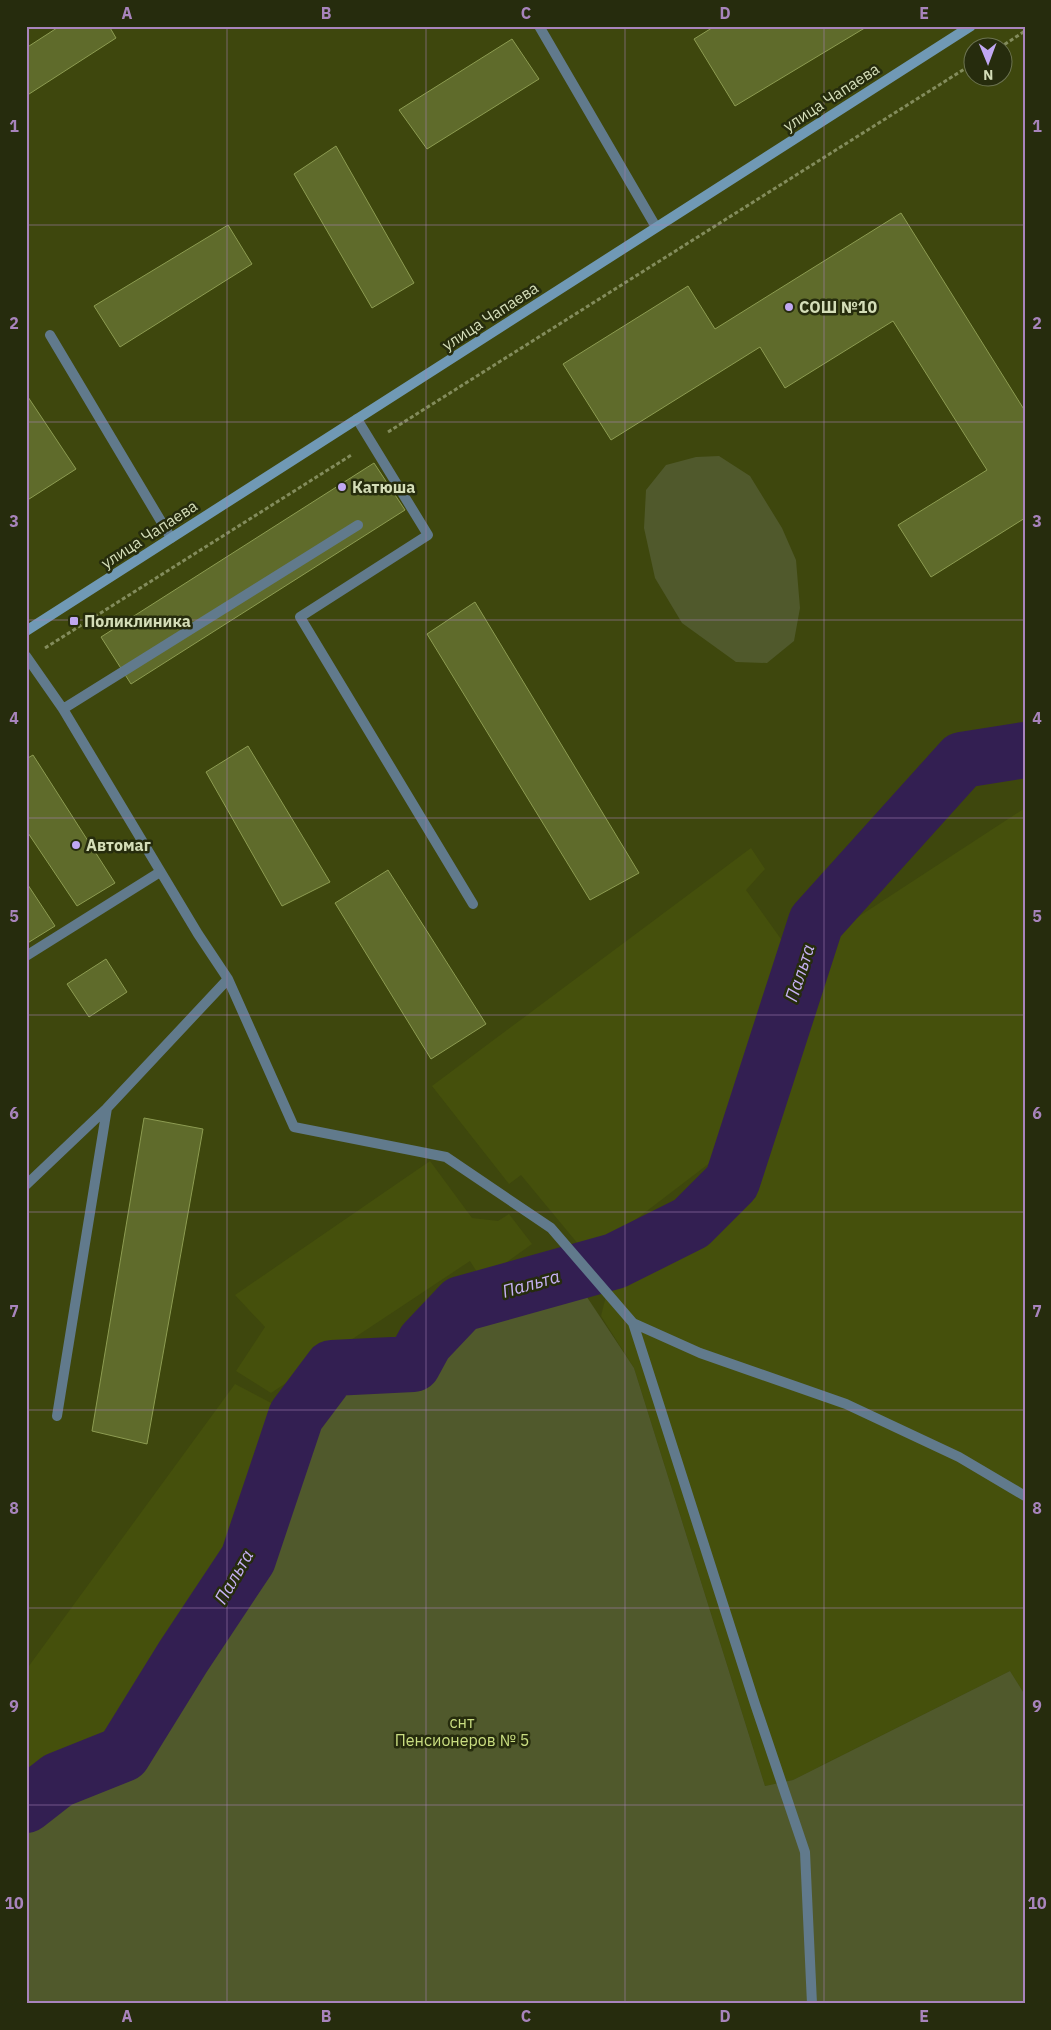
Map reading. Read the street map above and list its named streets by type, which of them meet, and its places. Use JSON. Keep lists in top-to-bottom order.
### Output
{
  "streets": {
    "street": ["улица Чапаева"]
  },
  "water": ["Пальта"],
  "parks": ["снт Пенсионеров № 5"],
  "places": {
    "other": ["СОШ №10", "Катюша", "Автомаг"],
    "transit": ["Поликлиника"]
  },
  "north": "bottom",
  "grid": {
    "columns": [
      "A",
      "B",
      "C",
      "D",
      "E"
    ],
    "rows": [
      "1",
      "2",
      "3",
      "4",
      "5",
      "6",
      "7",
      "8",
      "9",
      "10"
    ]
  }
}
